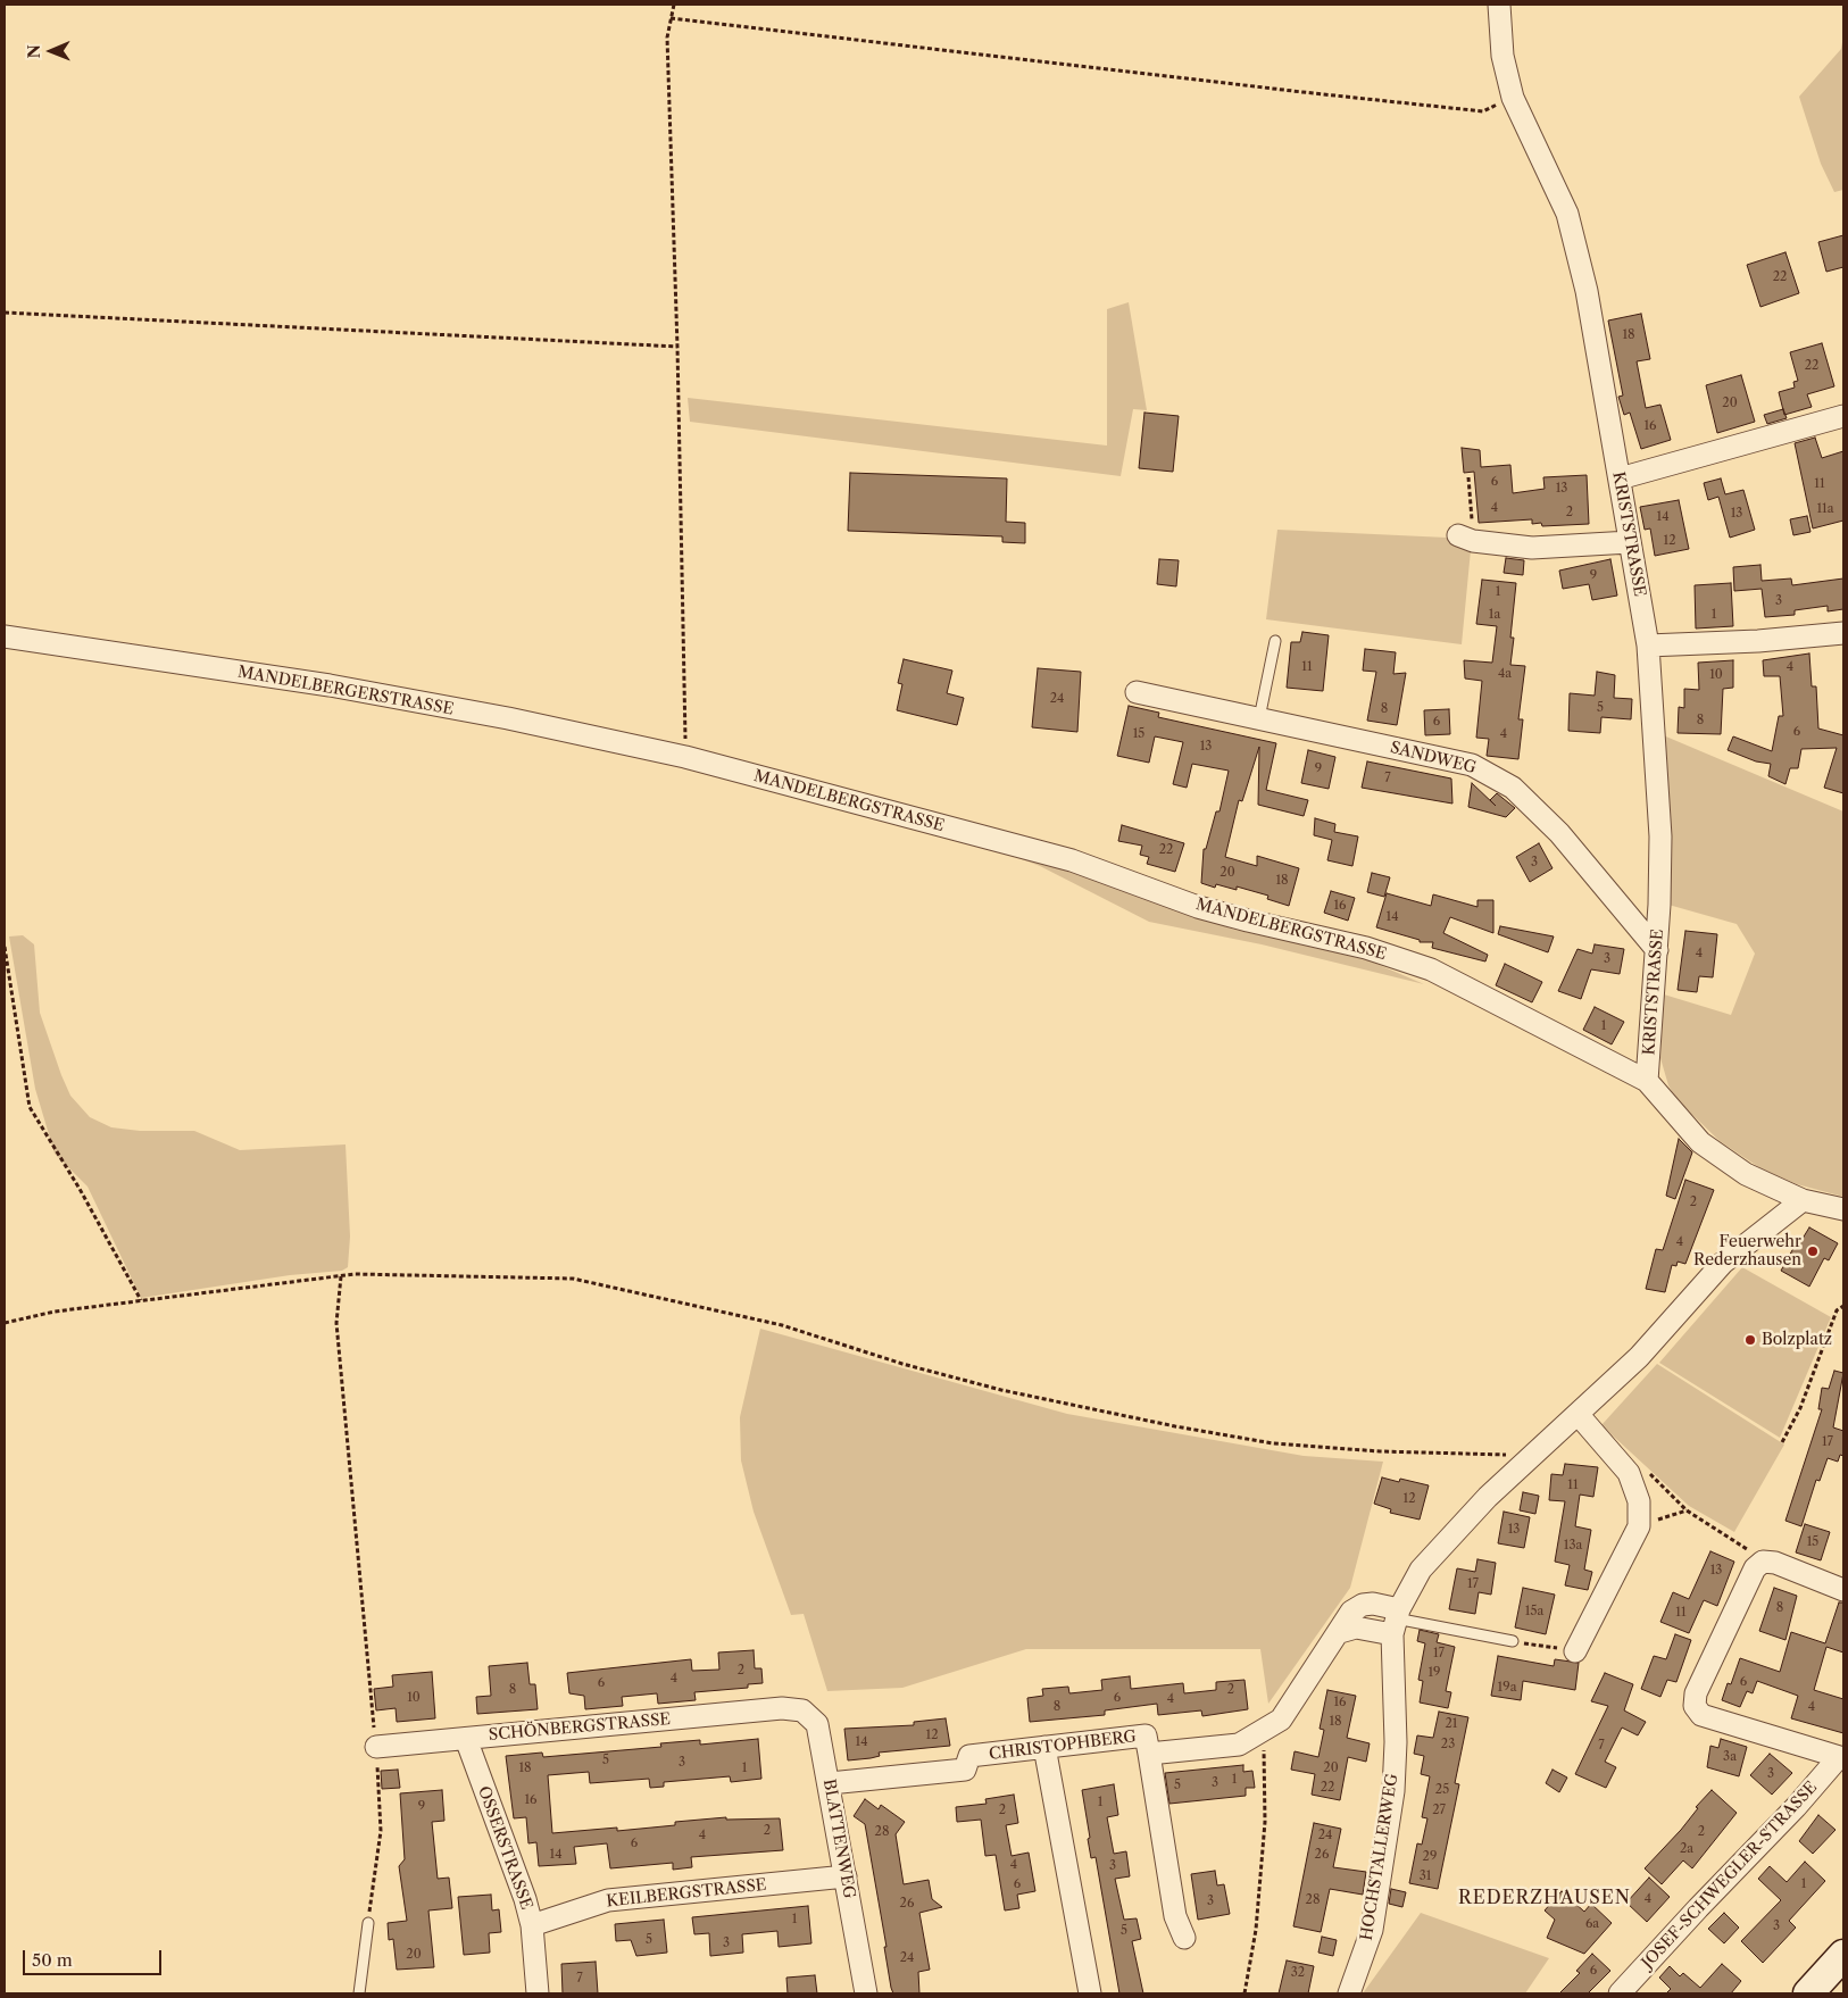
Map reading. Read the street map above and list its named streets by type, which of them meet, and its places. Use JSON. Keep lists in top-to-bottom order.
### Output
{
  "streets": {
    "street": [
      "KRISTSTRASSE",
      "MANDELBERGERSTRASSE",
      "SANDWEG",
      "MANDELBERGSTRASSE",
      "SCHÖNBERGSTRASSE",
      "CHRISTOPHBERG",
      "BLATTENWEG",
      "OSSERSTRASSE",
      "HOCHSTALLERWEG",
      "JOSEF-SCHWEGLER-STRASSE",
      "KEILBERGSTRASSE"
    ]
  },
  "crossings": [
    ["KRISTSTRASSE", "SANDWEG"],
    ["KRISTSTRASSE", "MANDELBERGSTRASSE"],
    ["MANDELBERGERSTRASSE", "MANDELBERGSTRASSE"],
    ["SCHÖNBERGSTRASSE", "BLATTENWEG"],
    ["SCHÖNBERGSTRASSE", "OSSERSTRASSE"],
    ["CHRISTOPHBERG", "BLATTENWEG"],
    ["CHRISTOPHBERG", "HOCHSTALLERWEG"],
    ["BLATTENWEG", "KEILBERGSTRASSE"],
    ["OSSERSTRASSE", "KEILBERGSTRASSE"]
  ],
  "districts": ["REDERZHAUSEN"],
  "places": ["Feuerwehr Rederzhausen", "Bolzplatz"],
  "house_numbers": [
    "22",
    "18",
    "22",
    "20",
    "16",
    "6",
    "11",
    "13",
    "4",
    "11a",
    "2",
    "13",
    "14",
    "12",
    "9",
    "1",
    "3",
    "1a",
    "1",
    "11",
    "4",
    "4a",
    "10",
    "24",
    "5",
    "8",
    "8",
    "6",
    "6",
    "15",
    "4",
    "13",
    "9",
    "7",
    "22",
    "3",
    "20",
    "18",
    "16",
    "14",
    "4",
    "3",
    "1",
    "2",
    "4",
    "17",
    "11",
    "12",
    "13",
    "15",
    "13a",
    "13",
    "17",
    "8",
    "15a",
    "11",
    "17",
    "2",
    "19",
    "4",
    "6",
    "6",
    "19a",
    "8",
    "2",
    "10",
    "6",
    "4",
    "16",
    "8",
    "4",
    "18",
    "21",
    "12",
    "14",
    "23",
    "7",
    "3a",
    "5",
    "3",
    "18",
    "1",
    "20",
    "3",
    "1",
    "3",
    "5",
    "22",
    "25",
    "16",
    "1",
    "9",
    "2",
    "27",
    "2",
    "28",
    "2",
    "4",
    "24",
    "6",
    "2a",
    "14",
    "26",
    "29",
    "4",
    "3",
    "31",
    "6",
    "1",
    "4",
    "28",
    "3",
    "26",
    "1",
    "6a",
    "3",
    "5",
    "5",
    "3",
    "20",
    "24",
    "6",
    "32",
    "7"
  ],
  "scale_bar": "50 m",
  "north": "left"
}
